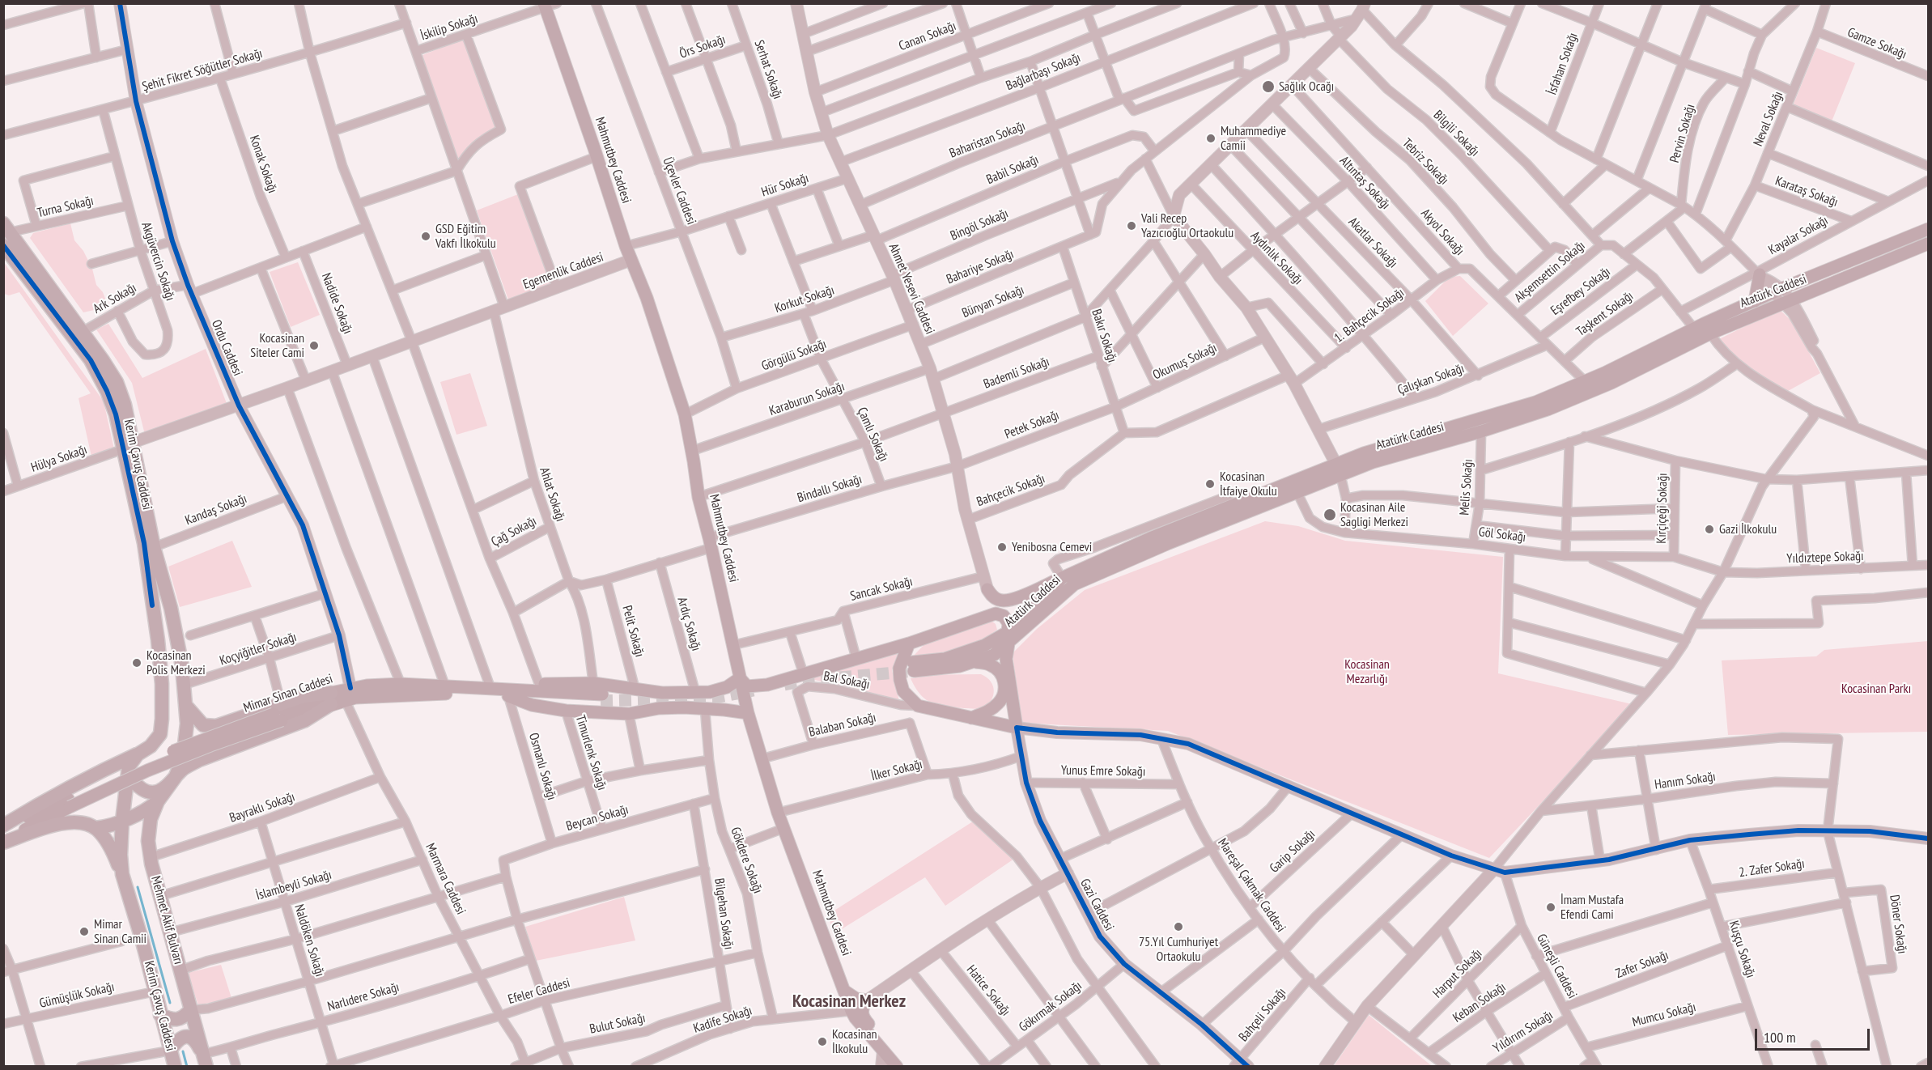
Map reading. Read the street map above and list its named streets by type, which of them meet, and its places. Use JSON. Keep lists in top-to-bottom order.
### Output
{
  "streets": {
    "main road": [
      "Mahmutbey Caddesi",
      "Atatürk Caddesi",
      "Kerim Çavuş Caddesi",
      "Mimar Sinan Caddesi",
      "Mehmet Akif Bulvarı"
    ],
    "street": [
      "İskilip Sokağı",
      "Canan Sokağı",
      "Gamze Sokağı",
      "Örs Sokağı",
      "İsfahan Sokağı",
      "Serhat Sokağı",
      "Şehit Fikret Söğütler Sokağı",
      "Bağlarbaşı Sokağı",
      "Neval Sokağı",
      "Bilgili Sokağı",
      "Pervin Sokağı",
      "Baharistan Sokağı",
      "Tebriz Sokağı",
      "Konak Sokağı",
      "Babil Sokağı",
      "Altıntaş Sokağı",
      "Hür Sokağı",
      "Üçevler Caddesi",
      "Karataş Sokağı",
      "Turna Sokağı",
      "Bingöl Sokağı",
      "Akyol Sokağı",
      "Kayalar Sokağı",
      "Akatlar Sokağı",
      "Aydınlık Sokağı",
      "Akgüvercin Sokağı",
      "Bahariye Sokağı",
      "Egemenlik Caddesi",
      "Akşemsettin Sokağı",
      "Ahmet Yesevi Caddesi",
      "Eşrefbey Sokağı",
      "Ark Sokağı",
      "Korkut Sokağı",
      "Bünyan Sokağı",
      "Nadide Sokağı",
      "Taşkent Sokağı",
      "1. Bahçecik Sokağı",
      "Bakır Sokağı",
      "Ordu Caddesi",
      "Görgülü Sokağı",
      "Okumuş Sokağı",
      "Bademli Sokağı",
      "Çalışkan Sokağı",
      "Karaburun Sokağı",
      "Petek Sokağı",
      "Çamlı Sokağı",
      "Hülya Sokağı",
      "Melis Sokağı",
      "Bindallı Sokağı",
      "Bahçecik Sokağı",
      "Ahlat Sokağı",
      "Kırçiçeği Sokağı",
      "Kandaş Sokağı",
      "Çağ Sokağı",
      "Göl Sokağı",
      "Yıldıztepe Sokağı",
      "Sancak Sokağı",
      "Ardıç Sokağı",
      "Pelit Sokağı",
      "Koçyiğitler Sokağı",
      "Bal Sokağı",
      "Balaban Sokağı",
      "Timurlenk Sokağı",
      "Osmanlı Sokağı",
      "İlker Sokağı",
      "Yunus Emre Sokağı",
      "Hanım Sokağı",
      "Bayraklı Sokağı",
      "Beycan Sokağı",
      "Garip Sokağı",
      "Gökdere Sokağı",
      "2. Zafer Sokağı",
      "Marmara Caddesi",
      "İslambeyli Sokağı",
      "Mareşal Çakmak Caddesi",
      "Gazi Caddesi",
      "Bilgehan Sokağı",
      "Döner Sokağı",
      "Naldöken Sokağı",
      "Kuşçu Sokağı",
      "Zafer Sokağı",
      "Güneşli Caddesi",
      "Harput Sokağı",
      "Hatice Sokağı",
      "Efeler Caddesi",
      "Gümüşlük Sokağı",
      "Narlıdere Sokağı",
      "Keban Sokağı",
      "Gökırmak Sokağı",
      "Bahçeli Sokağı",
      "Mumcu Sokağı",
      "Kadife Sokağı",
      "Bulut Sokağı",
      "Yıldırım Sokağı"
    ]
  },
  "crossings": [
    ["İskilip Sokağı", "Mahmutbey Caddesi"],
    ["İskilip Sokağı", "Ahlat Sokağı"],
    ["Canan Sokağı", "Ahmet Yesevi Caddesi"],
    ["Gamze Sokağı", "Neval Sokağı"],
    ["Örs Sokağı", "Serhat Sokağı"],
    ["Şehit Fikret Söğütler Sokağı", "Konak Sokağı"],
    ["Şehit Fikret Söğütler Sokağı", "Akgüvercin Sokağı"],
    ["Şehit Fikret Söğütler Sokağı", "Ordu Caddesi"],
    ["Şehit Fikret Söğütler Sokağı", "Ahlat Sokağı"],
    ["Bağlarbaşı Sokağı", "Ahmet Yesevi Caddesi"],
    ["Neval Sokağı", "Karataş Sokağı"],
    ["Bilgili Sokağı", "Baharistan Sokağı"],
    ["Baharistan Sokağı", "Ahmet Yesevi Caddesi"],
    ["Mahmutbey Caddesi", "Hür Sokağı"],
    ["Mahmutbey Caddesi", "Egemenlik Caddesi"],
    ["Mahmutbey Caddesi", "Görgülü Sokağı"],
    ["Mahmutbey Caddesi", "Bademli Sokağı"],
    ["Mahmutbey Caddesi", "Karaburun Sokağı"],
    ["Mahmutbey Caddesi", "Bindallı Sokağı"],
    ["Mahmutbey Caddesi", "Sancak Sokağı"],
    ["Mahmutbey Caddesi", "Balaban Sokağı"],
    ["Mahmutbey Caddesi", "İlker Sokağı"],
    ["Mahmutbey Caddesi", "Kadife Sokağı"],
    ["Konak Sokağı", "Ark Sokağı"],
    ["Babil Sokağı", "Ahmet Yesevi Caddesi"],
    ["Babil Sokağı", "Çamlı Sokağı"],
    ["Altıntaş Sokağı", "1. Bahçecik Sokağı"],
    ["Hür Sokağı", "Üçevler Caddesi"],
    ["Hür Sokağı", "Ahmet Yesevi Caddesi"],
    ["Hür Sokağı", "Çamlı Sokağı"],
    ["Üçevler Caddesi", "Korkut Sokağı"],
    ["Üçevler Caddesi", "Görgülü Sokağı"],
    ["Karataş Sokağı", "Kayalar Sokağı"],
    ["Turna Sokağı", "Akgüvercin Sokağı"],
    ["Turna Sokağı", "Kerim Çavuş Caddesi"],
    ["Bingöl Sokağı", "Ahmet Yesevi Caddesi"],
    ["Bingöl Sokağı", "Korkut Sokağı"],
    ["Akyol Sokağı", "Akşemsettin Sokağı"],
    ["Akyol Sokağı", "Eşrefbey Sokağı"],
    ["Akyol Sokağı", "Taşkent Sokağı"],
    ["Akyol Sokağı", "1. Bahçecik Sokağı"],
    ["Akyol Sokağı", "Çalışkan Sokağı"],
    ["Kayalar Sokağı", "Akşemsettin Sokağı"],
    ["Akatlar Sokağı", "1. Bahçecik Sokağı"],
    ["Akatlar Sokağı", "Çalışkan Sokağı"],
    ["Aydınlık Sokağı", "1. Bahçecik Sokağı"],
    ["Akgüvercin Sokağı", "Ark Sokağı"],
    ["Bahariye Sokağı", "Ahmet Yesevi Caddesi"],
    ["Bahariye Sokağı", "Bakır Sokağı"],
    ["Egemenlik Caddesi", "Nadide Sokağı"],
    ["Egemenlik Caddesi", "Ordu Caddesi"],
    ["Egemenlik Caddesi", "Hülya Sokağı"],
    ["Egemenlik Caddesi", "Kerim Çavuş Caddesi"],
    ["Egemenlik Caddesi", "Ahlat Sokağı"],
    ["Akşemsettin Sokağı", "Eşrefbey Sokağı"],
    ["Akşemsettin Sokağı", "Taşkent Sokağı"],
    ["Ahmet Yesevi Caddesi", "Korkut Sokağı"],
    ["Ahmet Yesevi Caddesi", "Bünyan Sokağı"],
    ["Ahmet Yesevi Caddesi", "Görgülü Sokağı"],
    ["Ahmet Yesevi Caddesi", "Bademli Sokağı"],
    ["Ahmet Yesevi Caddesi", "Karaburun Sokağı"],
    ["Ahmet Yesevi Caddesi", "Petek Sokağı"],
    ["Ahmet Yesevi Caddesi", "Bindallı Sokağı"],
    ["Ahmet Yesevi Caddesi", "Bahçecik Sokağı"],
    ["Ahmet Yesevi Caddesi", "Sancak Sokağı"],
    ["Atatürk Caddesi", "Melis Sokağı"],
    ["Atatürk Caddesi", "Göl Sokağı"],
    ["Ark Sokağı", "Nadide Sokağı"],
    ["Ark Sokağı", "Ordu Caddesi"],
    ["Ark Sokağı", "Kerim Çavuş Caddesi"],
    ["Korkut Sokağı", "Çamlı Sokağı"],
    ["Bünyan Sokağı", "Bakır Sokağı"],
    ["1. Bahçecik Sokağı", "Bakır Sokağı"],
    ["1. Bahçecik Sokağı", "Bahçecik Sokağı"],
    ["Bakır Sokağı", "Okumuş Sokağı"],
    ["Bakır Sokağı", "Bademli Sokağı"],
    ["Bakır Sokağı", "Karaburun Sokağı"],
    ["Bakır Sokağı", "Petek Sokağı"],
    ["Bakır Sokağı", "Bahçecik Sokağı"],
    ["Ordu Caddesi", "Kandaş Sokağı"],
    ["Ordu Caddesi", "Koçyiğitler Sokağı"],
    ["Ordu Caddesi", "Mimar Sinan Caddesi"],
    ["Ordu Caddesi", "Marmara Caddesi"],
    ["Görgülü Sokağı", "Çamlı Sokağı"],
    ["Okumuş Sokağı", "Petek Sokağı"],
    ["Bademli Sokağı", "Çamlı Sokağı"],
    ["Karaburun Sokağı", "Çamlı Sokağı"],
    ["Petek Sokağı", "Bindallı Sokağı"],
    ["Çamlı Sokağı", "Bindallı Sokağı"],
    ["Hülya Sokağı", "Kerim Çavuş Caddesi"],
    ["Kerim Çavuş Caddesi", "Kandaş Sokağı"],
    ["Kerim Çavuş Caddesi", "Koçyiğitler Sokağı"],
    ["Kerim Çavuş Caddesi", "Mehmet Akif Bulvarı"],
    ["Kerim Çavuş Caddesi", "Gümüşlük Sokağı"],
    ["Melis Sokağı", "Göl Sokağı"],
    ["Bindallı Sokağı", "Ahlat Sokağı"],
    ["Bindallı Sokağı", "Ardıç Sokağı"],
    ["Bindallı Sokağı", "Pelit Sokağı"],
    ["Ahlat Sokağı", "Çağ Sokağı"],
    ["Kırçiçeği Sokağı", "Göl Sokağı"],
    ["Göl Sokağı", "Yıldıztepe Sokağı"],
    ["Bal Sokağı", "Balaban Sokağı"],
    ["Mimar Sinan Caddesi", "Osmanlı Sokağı"],
    ["Mimar Sinan Caddesi", "Marmara Caddesi"],
    ["Timurlenk Sokağı", "Beycan Sokağı"],
    ["Osmanlı Sokağı", "Beycan Sokağı"],
    ["İlker Sokağı", "Gazi Caddesi"],
    ["Yunus Emre Sokağı", "Mareşal Çakmak Caddesi"],
    ["Yunus Emre Sokağı", "Gazi Caddesi"],
    ["Bayraklı Sokağı", "Marmara Caddesi"],
    ["Bayraklı Sokağı", "Mehmet Akif Bulvarı"],
    ["Bayraklı Sokağı", "Naldöken Sokağı"],
    ["Beycan Sokağı", "Gökdere Sokağı"],
    ["Beycan Sokağı", "Bilgehan Sokağı"],
    ["Garip Sokağı", "Mareşal Çakmak Caddesi"],
    ["Gökdere Sokağı", "Efeler Caddesi"],
    ["Gökdere Sokağı", "Kadife Sokağı"],
    ["2. Zafer Sokağı", "Kuşçu Sokağı"],
    ["Marmara Caddesi", "İslambeyli Sokağı"],
    ["Marmara Caddesi", "Efeler Caddesi"],
    ["Marmara Caddesi", "Narlıdere Sokağı"],
    ["Marmara Caddesi", "Bulut Sokağı"],
    ["İslambeyli Sokağı", "Mehmet Akif Bulvarı"],
    ["İslambeyli Sokağı", "Naldöken Sokağı"],
    ["Mareşal Çakmak Caddesi", "Bahçeli Sokağı"],
    ["Gazi Caddesi", "Gökırmak Sokağı"],
    ["Gazi Caddesi", "Bahçeli Sokağı"],
    ["Bilgehan Sokağı", "Efeler Caddesi"],
    ["Bilgehan Sokağı", "Kadife Sokağı"],
    ["Bilgehan Sokağı", "Bulut Sokağı"],
    ["Mehmet Akif Bulvarı", "Narlıdere Sokağı"],
    ["Naldöken Sokağı", "Efeler Caddesi"],
    ["Naldöken Sokağı", "Narlıdere Sokağı"],
    ["Kuşçu Sokağı", "Zafer Sokağı"],
    ["Kuşçu Sokağı", "Mumcu Sokağı"],
    ["Zafer Sokağı", "Güneşli Caddesi"],
    ["Güneşli Caddesi", "Harput Sokağı"],
    ["Güneşli Caddesi", "Keban Sokağı"],
    ["Güneşli Caddesi", "Mumcu Sokağı"],
    ["Güneşli Caddesi", "Yıldırım Sokağı"],
    ["Hatice Sokağı", "Gökırmak Sokağı"]
  ],
  "districts": ["Kocasinan Merkez"],
  "parks": ["Kocasinan Mezarlığı", "Kocasinan Parkı"],
  "places": [
    "Sağlık Ocağı",
    "Muhammediye Camii",
    "Vali Recep Yazıcıoğlu Ortaokulu",
    "GSD Eğitim Vakfı İlkokulu",
    "Kocasinan Siteler Cami",
    "Kocasinan İtfaiye Okulu",
    "Kocasinan Aile Sagligi Merkezi",
    "Gazi İlkokulu",
    "Yenibosna Cemevi",
    "Kocasinan Polis Merkezi",
    "İmam Mustafa Efendi Cami",
    "75.Yıl Cumhuriyet Ortaokulu",
    "Mimar Sinan Camii",
    "Kocasinan İlkokulu"
  ],
  "scale_bar": "100 m"
}
